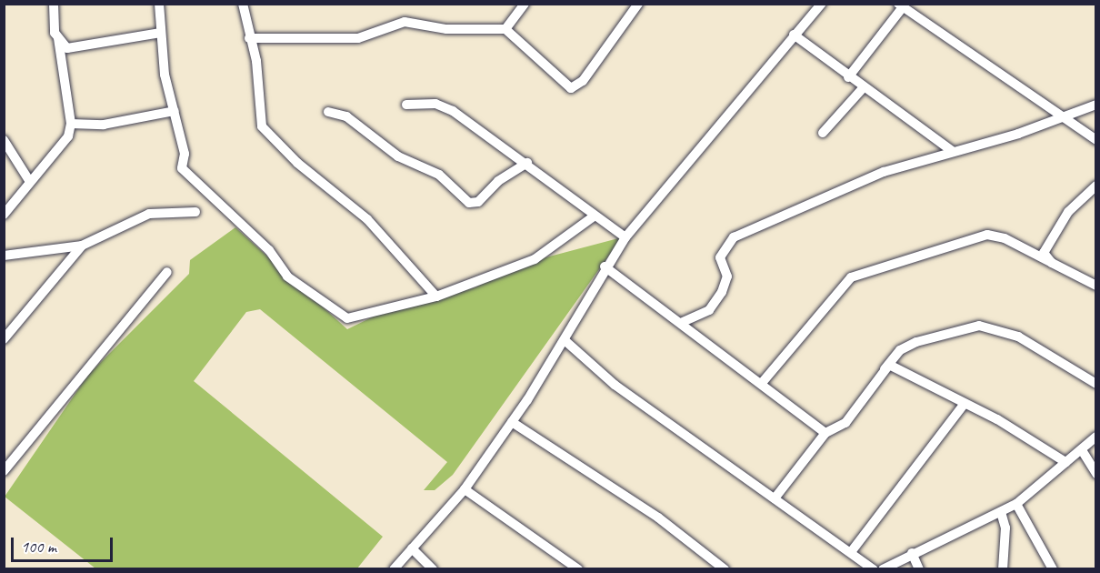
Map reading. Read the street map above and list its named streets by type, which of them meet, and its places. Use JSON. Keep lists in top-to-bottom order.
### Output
{
  "scale_bar": "100 m"
}
